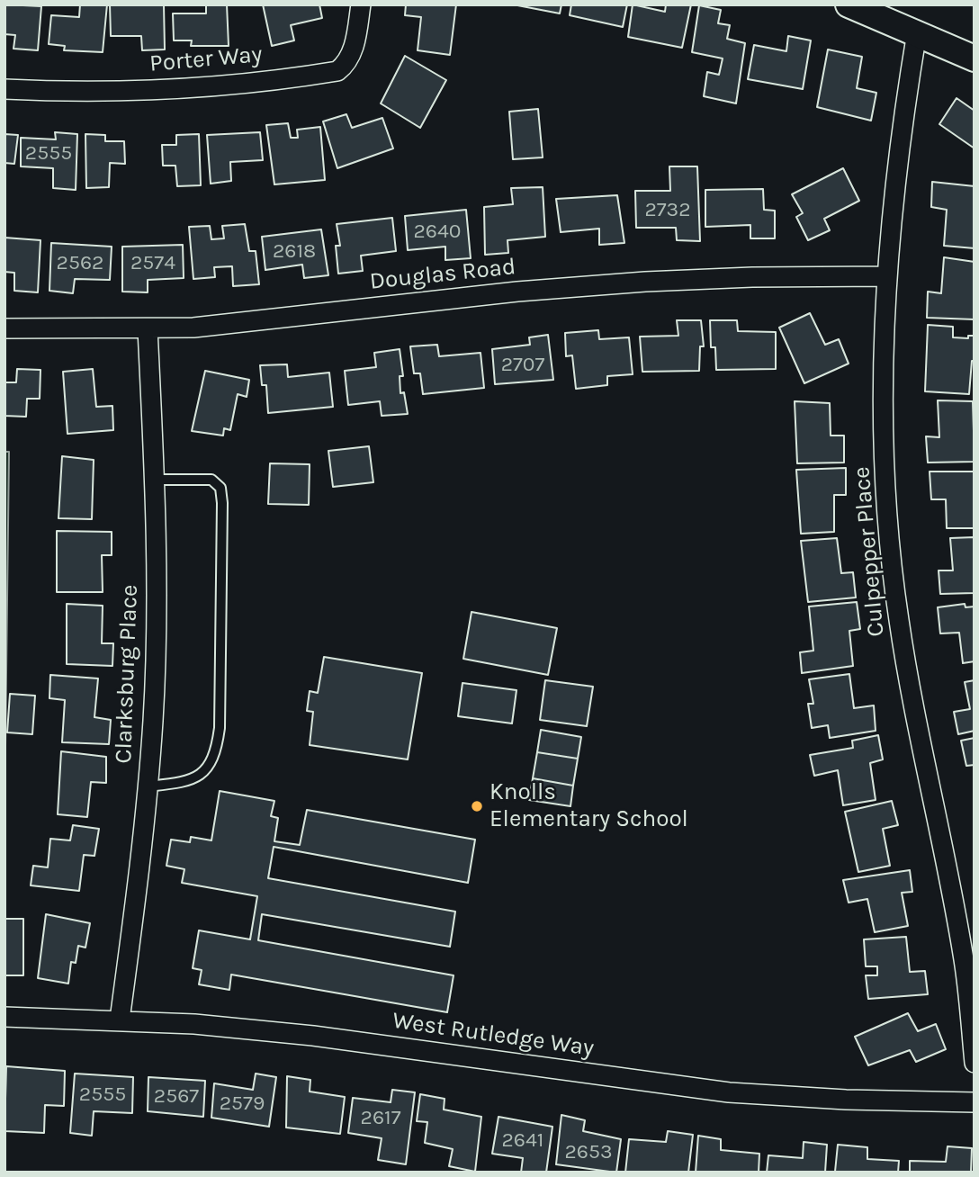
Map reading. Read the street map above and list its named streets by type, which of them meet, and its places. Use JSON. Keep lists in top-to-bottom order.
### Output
{
  "streets": {
    "street": [
      "Porter Way",
      "Douglas Road",
      "Culpepper Place",
      "Clarksburg Place",
      "West Rutledge Way"
    ]
  },
  "crossings": [
    ["Douglas Road", "Culpepper Place"],
    ["Douglas Road", "Clarksburg Place"],
    ["Clarksburg Place", "West Rutledge Way"]
  ],
  "places": ["Knolls Elementary School"],
  "house_numbers": [
    "2555",
    "2732",
    "2640",
    "2618",
    "2562",
    "2574",
    "2707",
    "2555",
    "2567",
    "2579",
    "2617",
    "2641",
    "2653"
  ]
}
